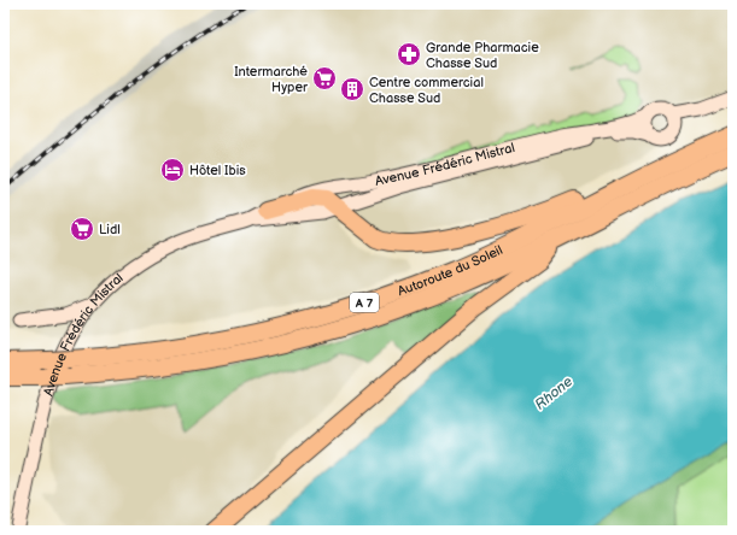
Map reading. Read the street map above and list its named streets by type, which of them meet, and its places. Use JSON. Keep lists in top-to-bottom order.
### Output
{
  "streets": {
    "highway": ["Autoroute du Soleil", "A 7"],
    "main road": ["Avenue Frédéric Mistral"]
  },
  "water": ["Rhone"],
  "places": {
    "pharmacy": ["Grande Pharmacie Chasse Sud"],
    "supermarket": ["Intermarché Hyper", "Lidl"],
    "building": ["Centre commercial Chasse Sud"],
    "hotel": ["Hôtel Ibis"]
  }
}
